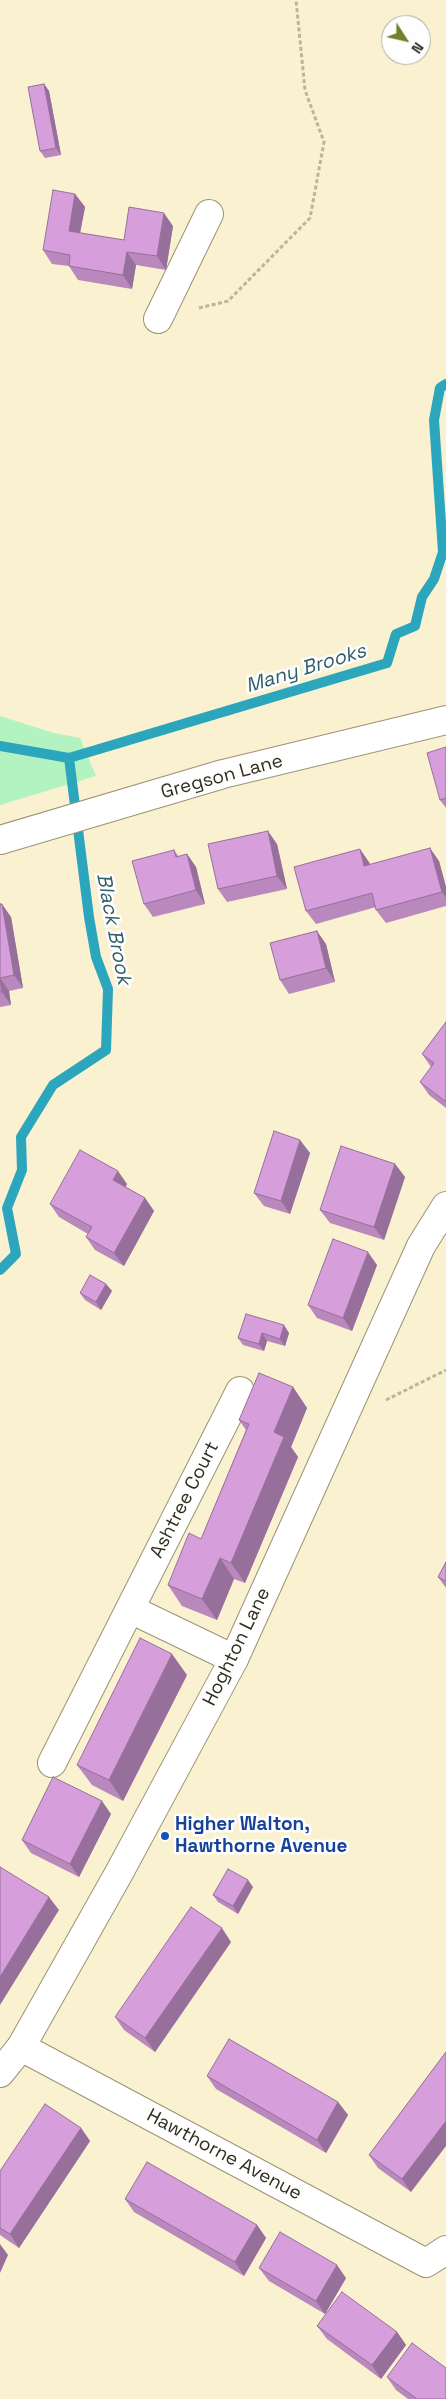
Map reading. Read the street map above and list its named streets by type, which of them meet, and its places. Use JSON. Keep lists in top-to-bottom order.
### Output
{
  "streets": {
    "street": [
      "Gregson Lane",
      "Ashtree Court",
      "Hoghton Lane",
      "Hawthorne Avenue"
    ]
  },
  "crossings": [
    ["Hoghton Lane", "Hawthorne Avenue"]
  ],
  "water": ["Many Brooks", "Black Brook"],
  "places": ["Higher Walton, Hawthorne Avenue"],
  "north": "bottom right"
}
